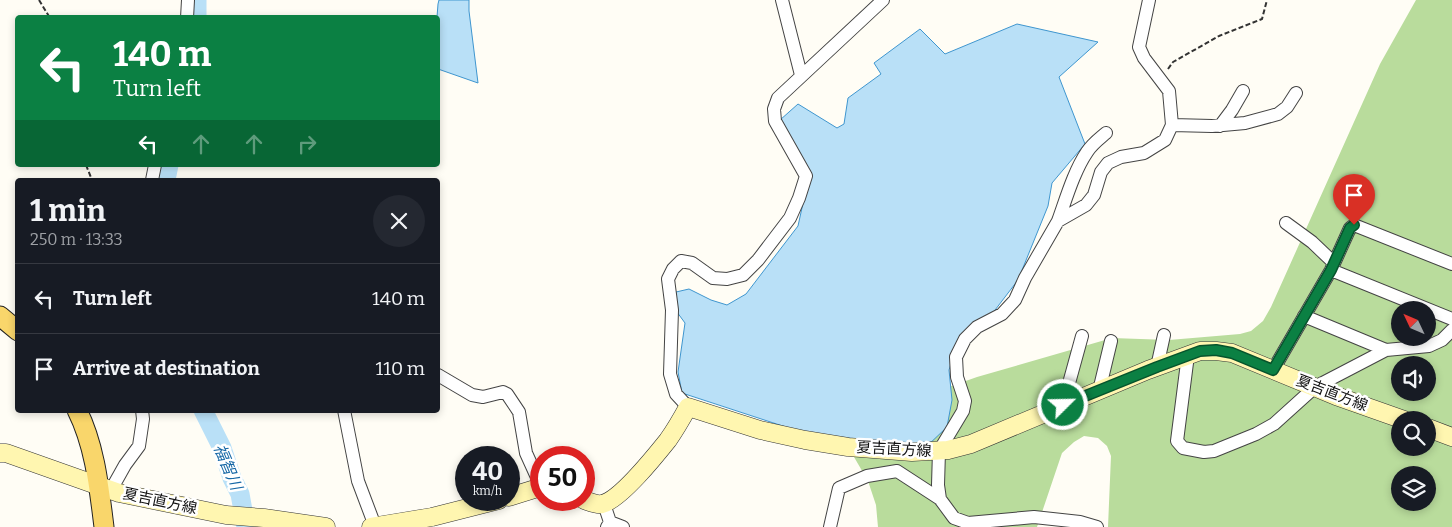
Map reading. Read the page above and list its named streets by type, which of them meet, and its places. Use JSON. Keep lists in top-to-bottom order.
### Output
{
  "streets": {
    "main road": ["夏吉直方線"]
  },
  "water": ["福智川"],
  "north": "top left",
  "page": {
    "turn": ["140 m", "Turn left"],
    "heading": ["1 min", "250 m · 13:33"],
    "list": [
      {
        "name": "Turn left",
        "value": "140 m"
      },
      {
        "name": "Arrive at destination",
        "value": "110 m"
      }
    ],
    "speed": "40 km/h",
    "limit": "50"
  }
}
